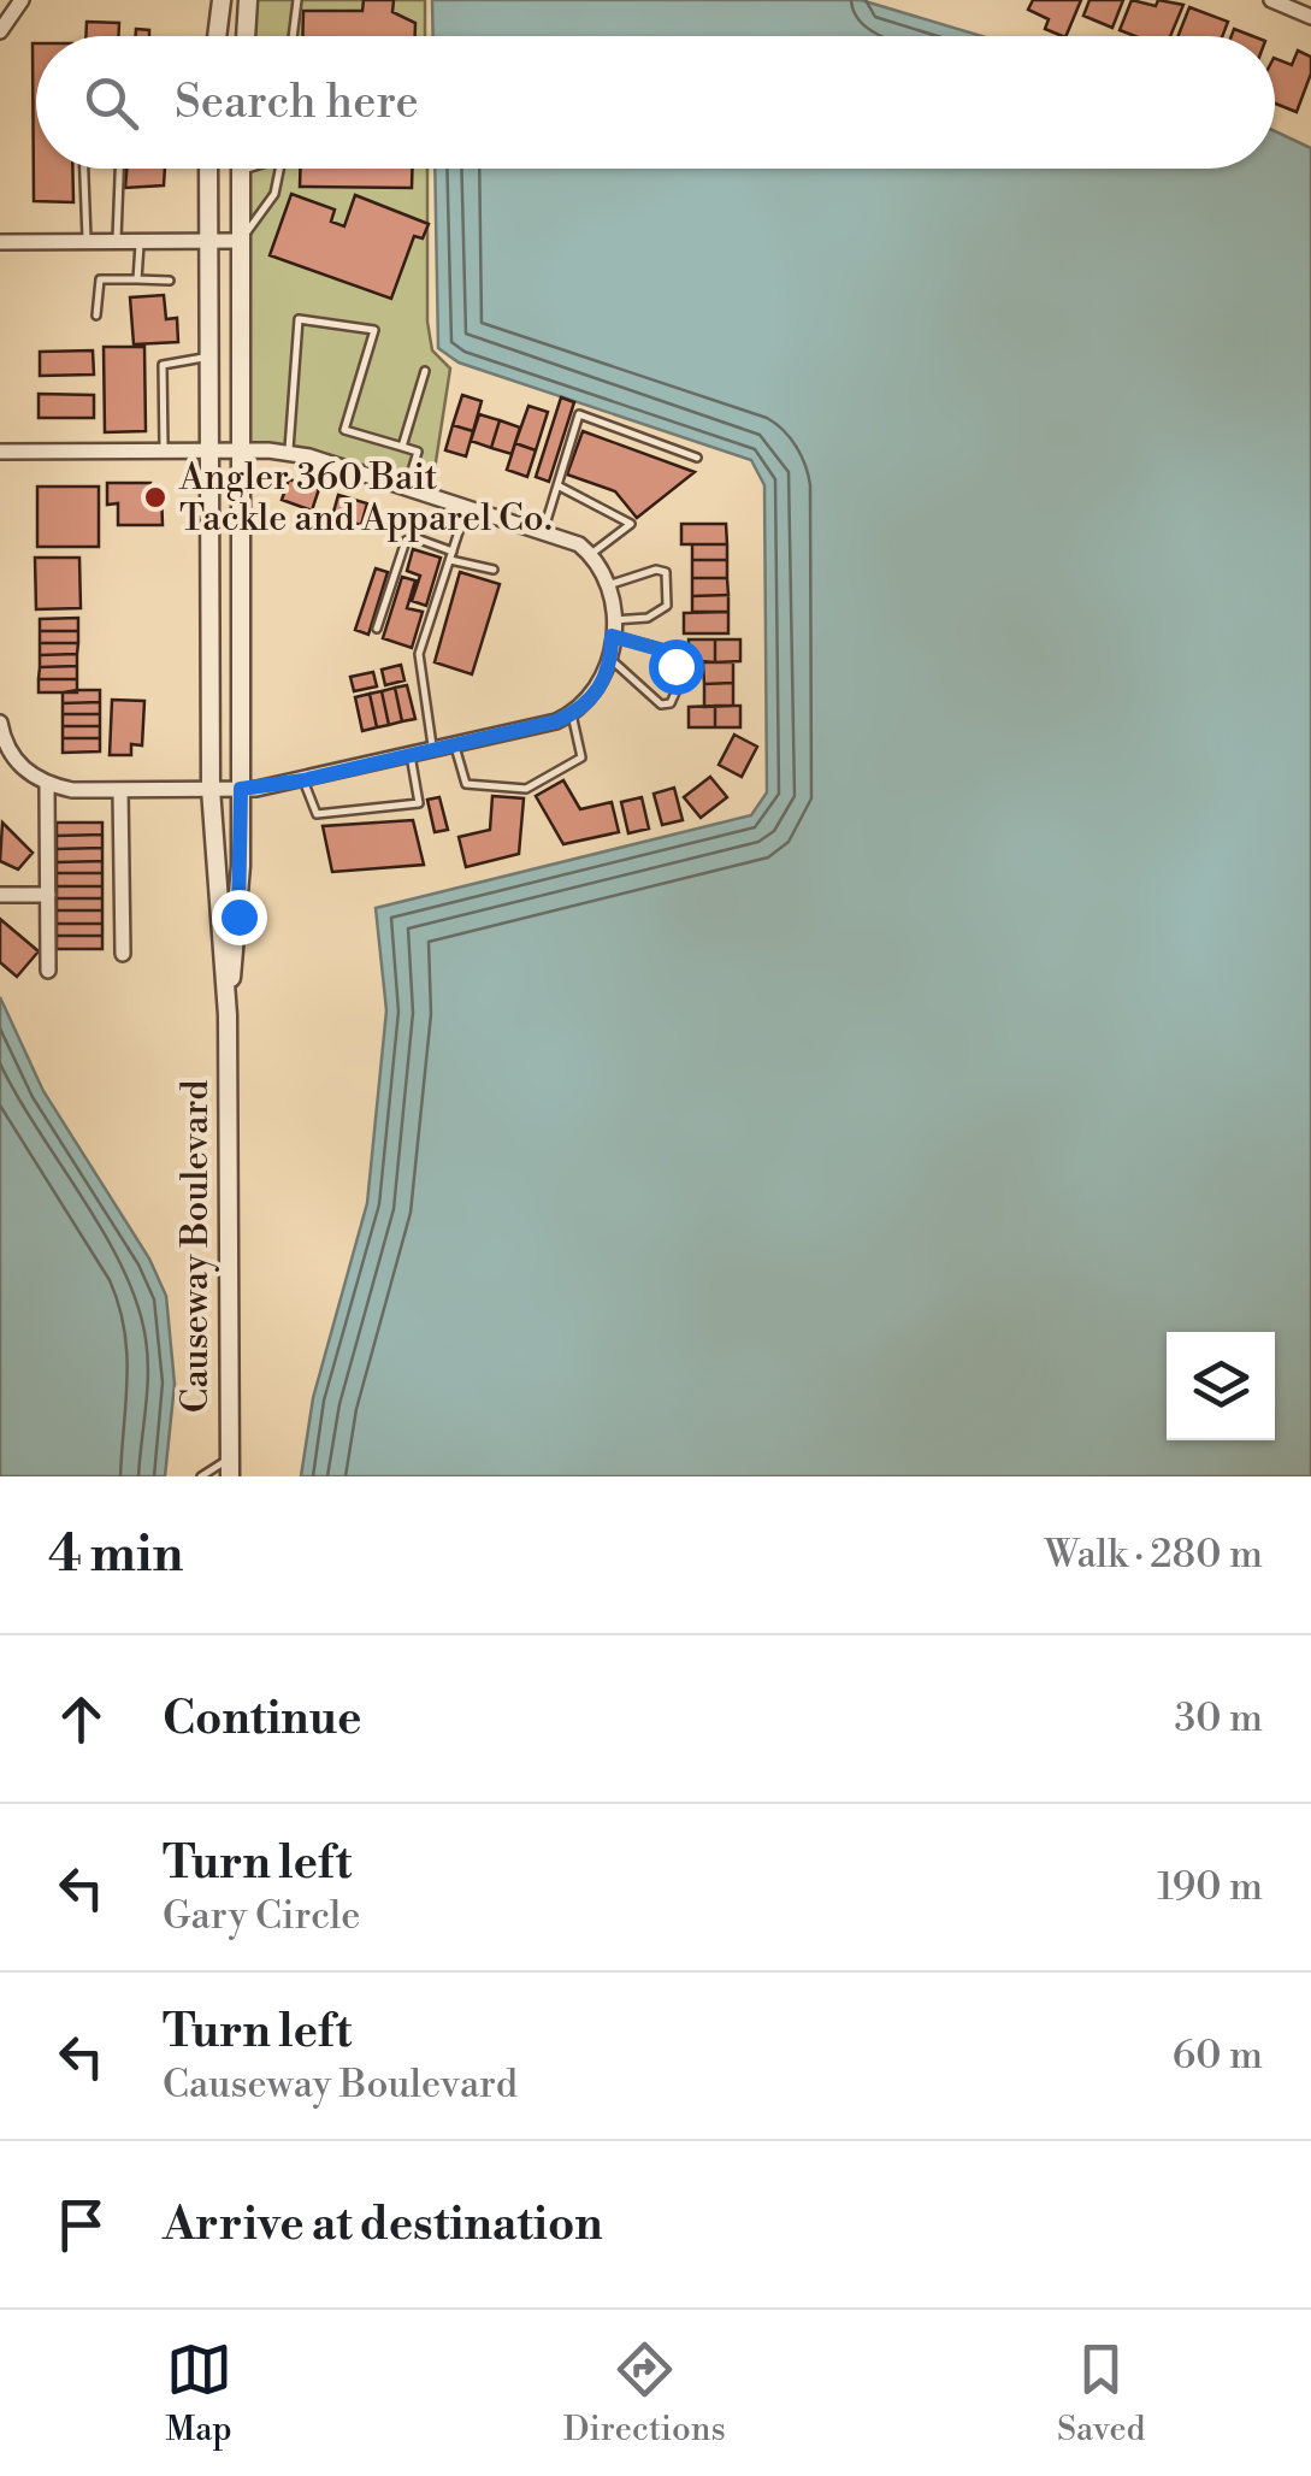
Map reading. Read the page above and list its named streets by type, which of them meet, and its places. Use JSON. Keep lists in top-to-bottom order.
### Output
{
  "streets": {
    "street": ["Causeway Boulevard"]
  },
  "places": ["Angler 360 Bait Tackle and Apparel Co."],
  "page": {
    "search": "Search here",
    "heading": ["4 min", "Walk · 280 m"],
    "list": [
      ["Continue", "30 m"],
      ["Turn left", "Gary Circle", "190 m"],
      ["Turn left", "Causeway Boulevard", "60 m"],
      "Arrive at destination"
    ],
    "nav": ["Map", "Directions", "Saved"]
  }
}
